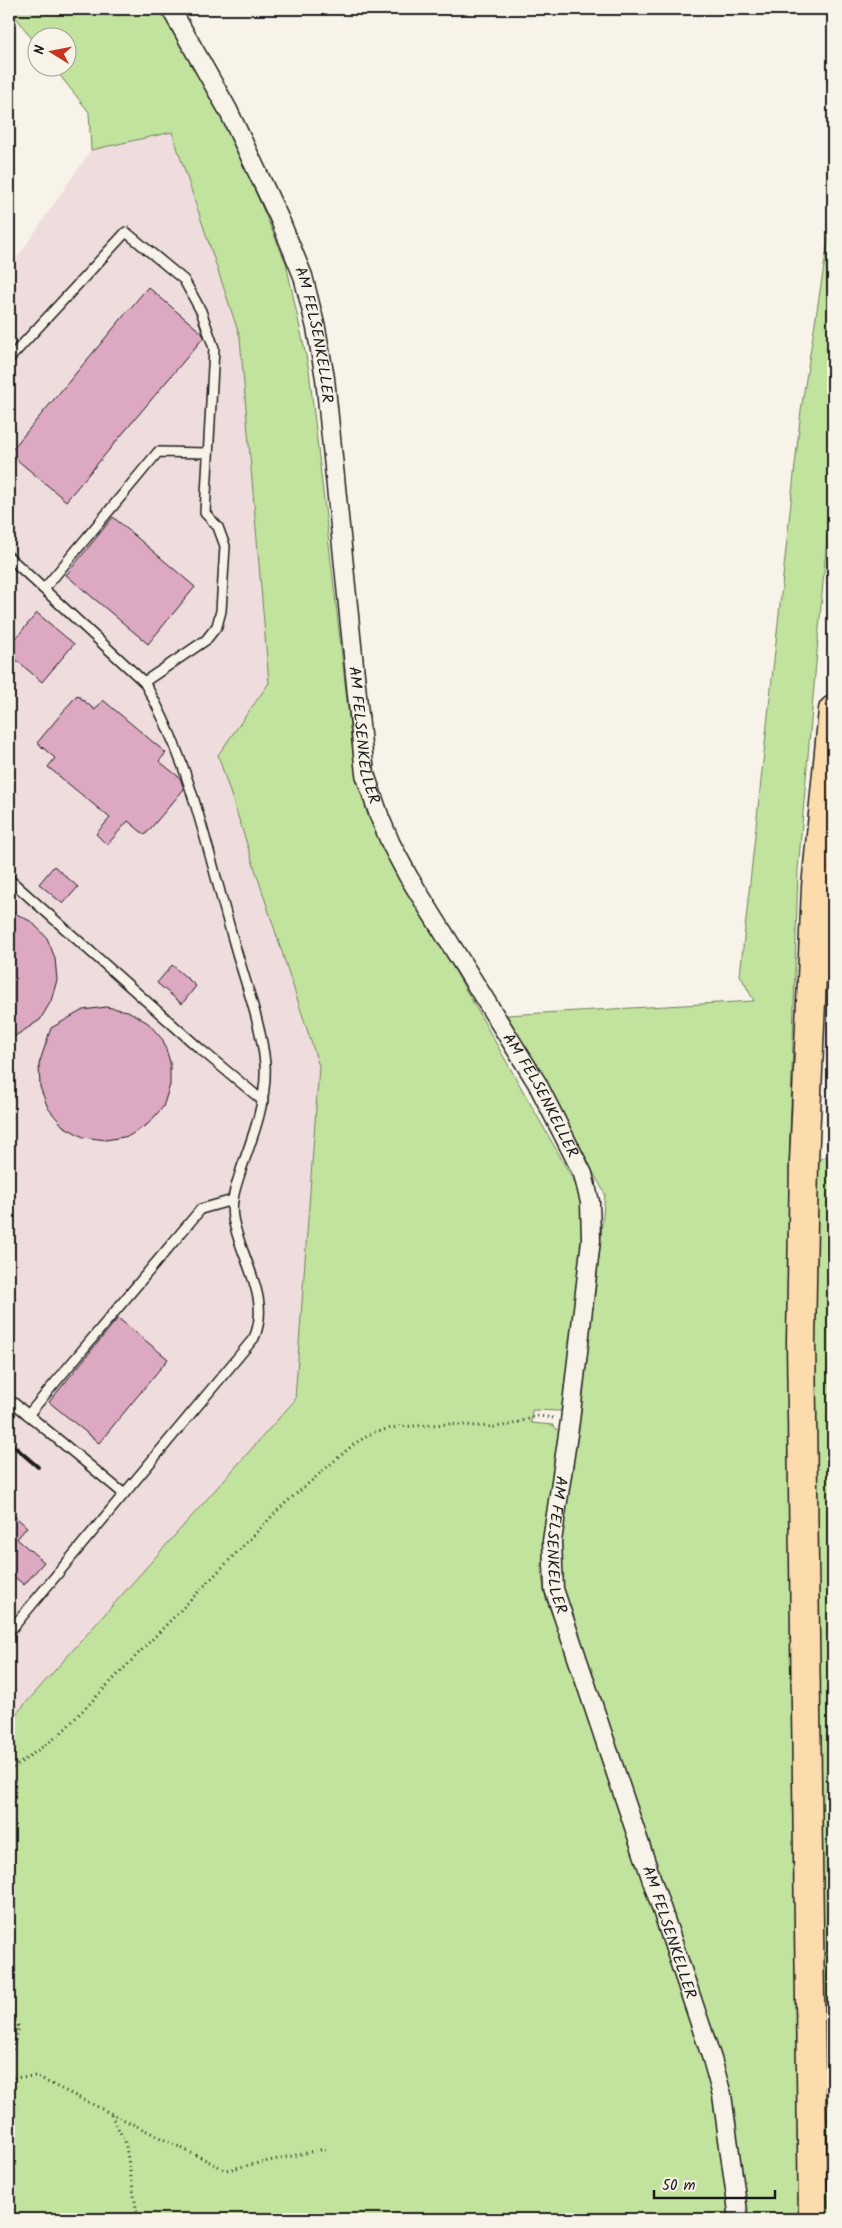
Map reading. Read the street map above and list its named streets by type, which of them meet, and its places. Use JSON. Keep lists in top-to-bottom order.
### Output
{
  "streets": {
    "street": ["AM FELSENKELLER"]
  },
  "scale_bar": "50 m",
  "north": "left"
}
